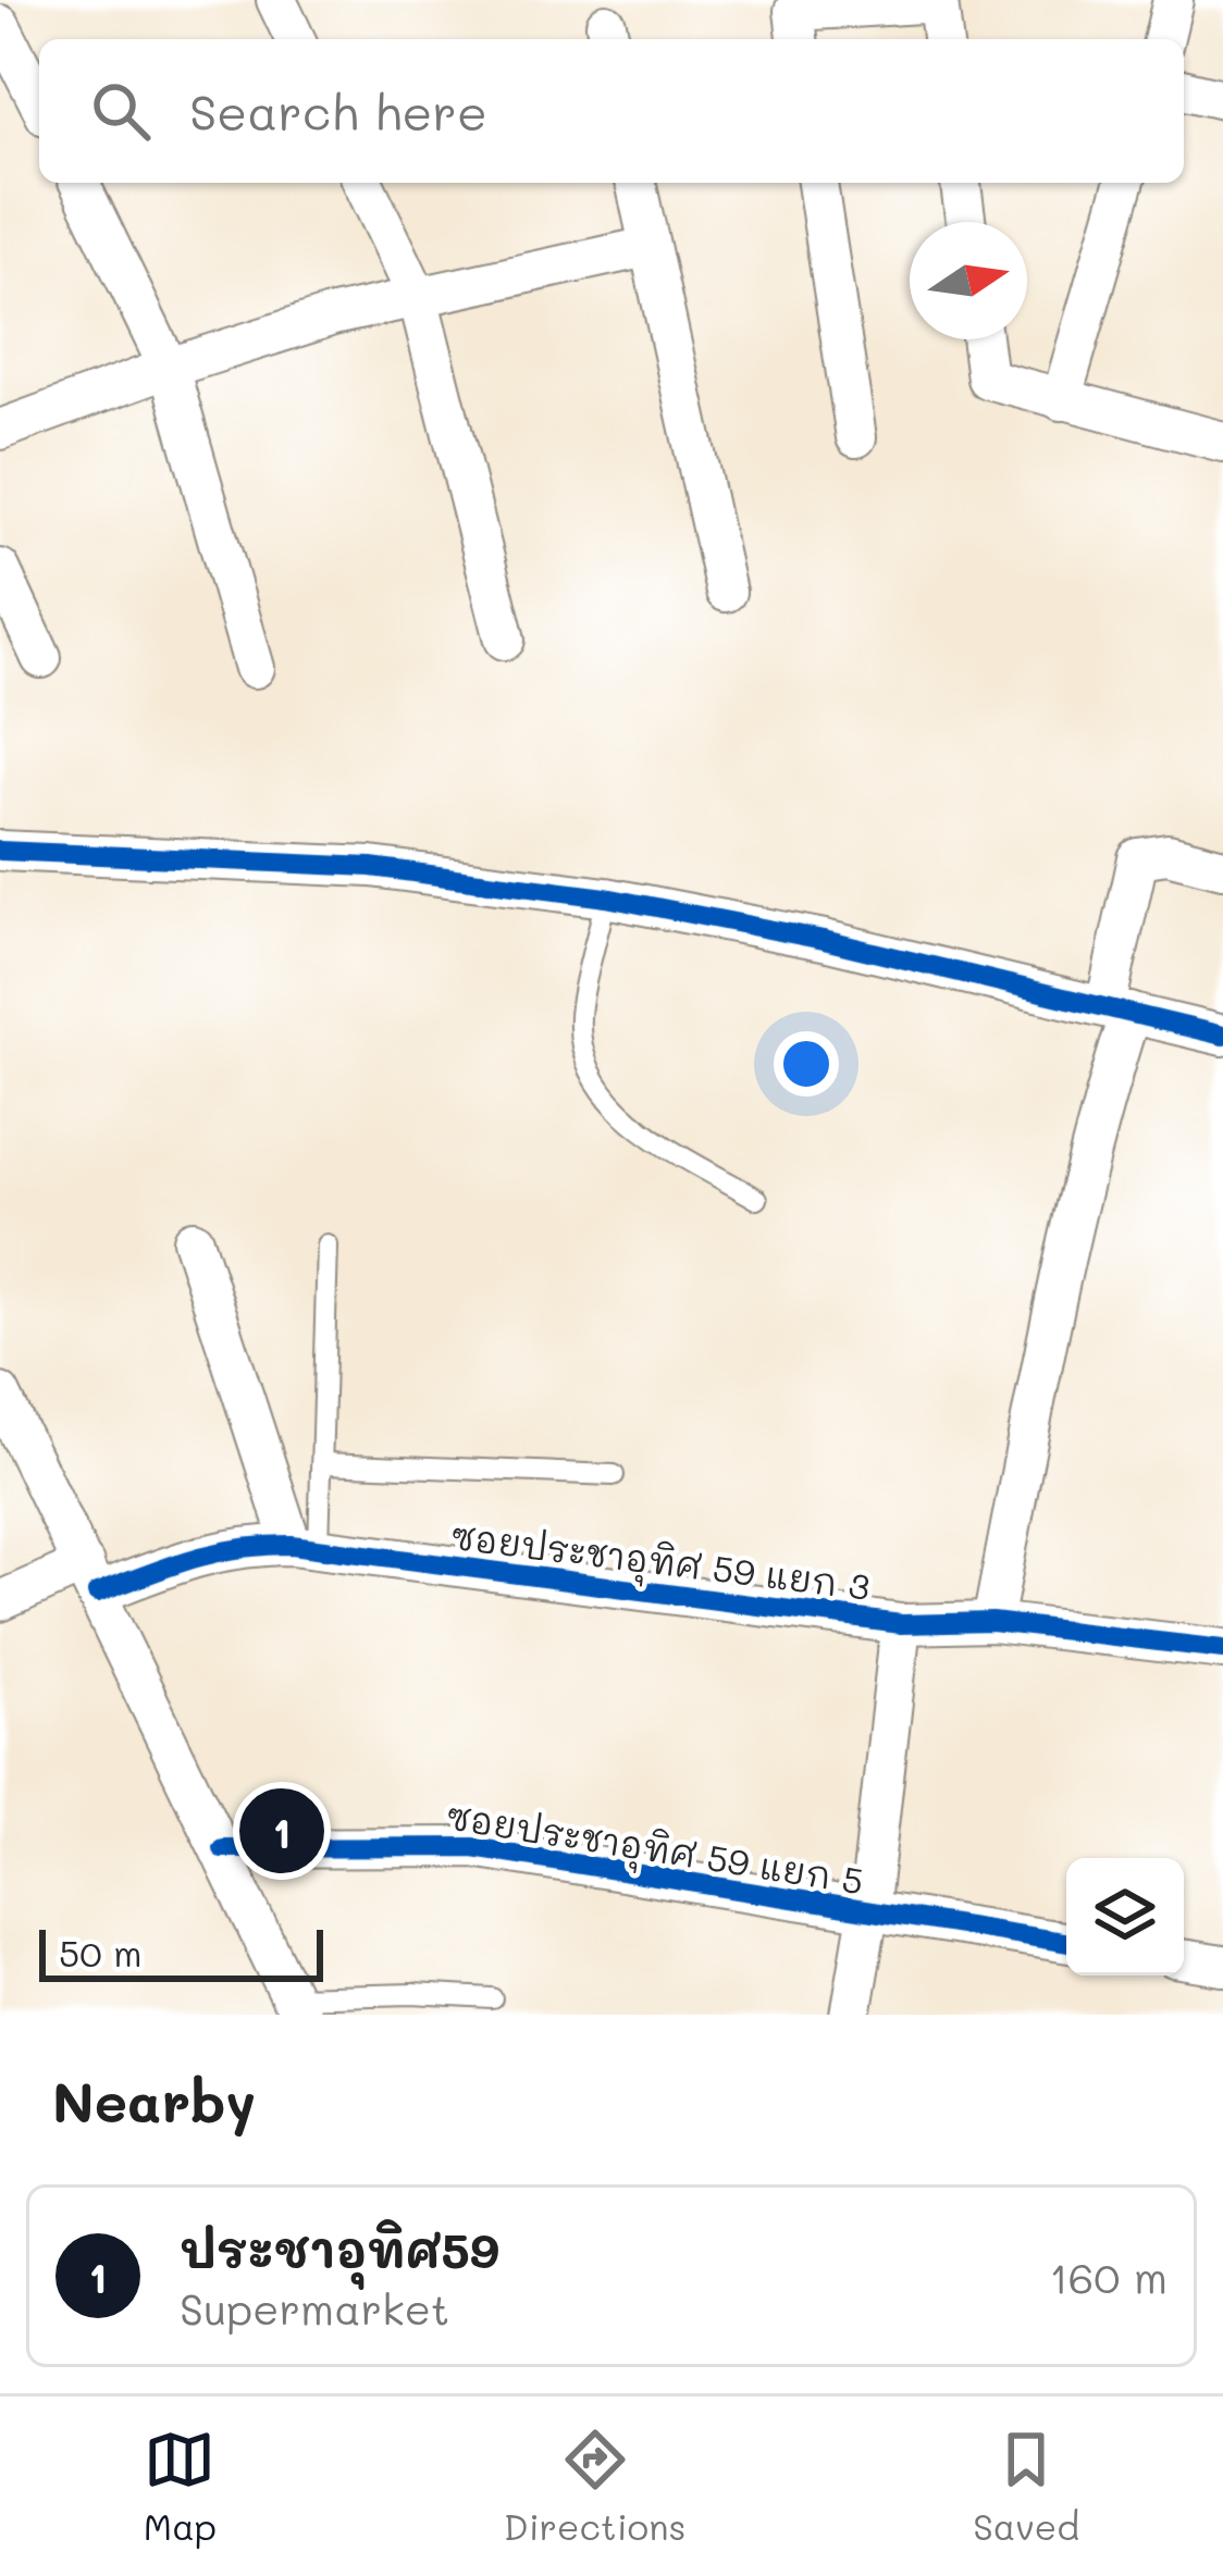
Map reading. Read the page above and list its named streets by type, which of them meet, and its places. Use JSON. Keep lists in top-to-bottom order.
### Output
{
  "streets": {
    "street": ["ซอยประชาอุทิศ 59 แยก 3", "ซอยประชาอุทิศ 59 แยก 5"]
  },
  "scale_bar": "50 m",
  "north": "right",
  "page": {
    "search": "Search here",
    "pins": "1",
    "scale": "50 m",
    "heading": "Nearby",
    "list": [
      {
        "mark": "1",
        "name": "ประชาอุทิศ59",
        "note": "Supermarket",
        "value": "160 m"
      }
    ],
    "nav": ["Map", "Directions", "Saved"]
  }
}
